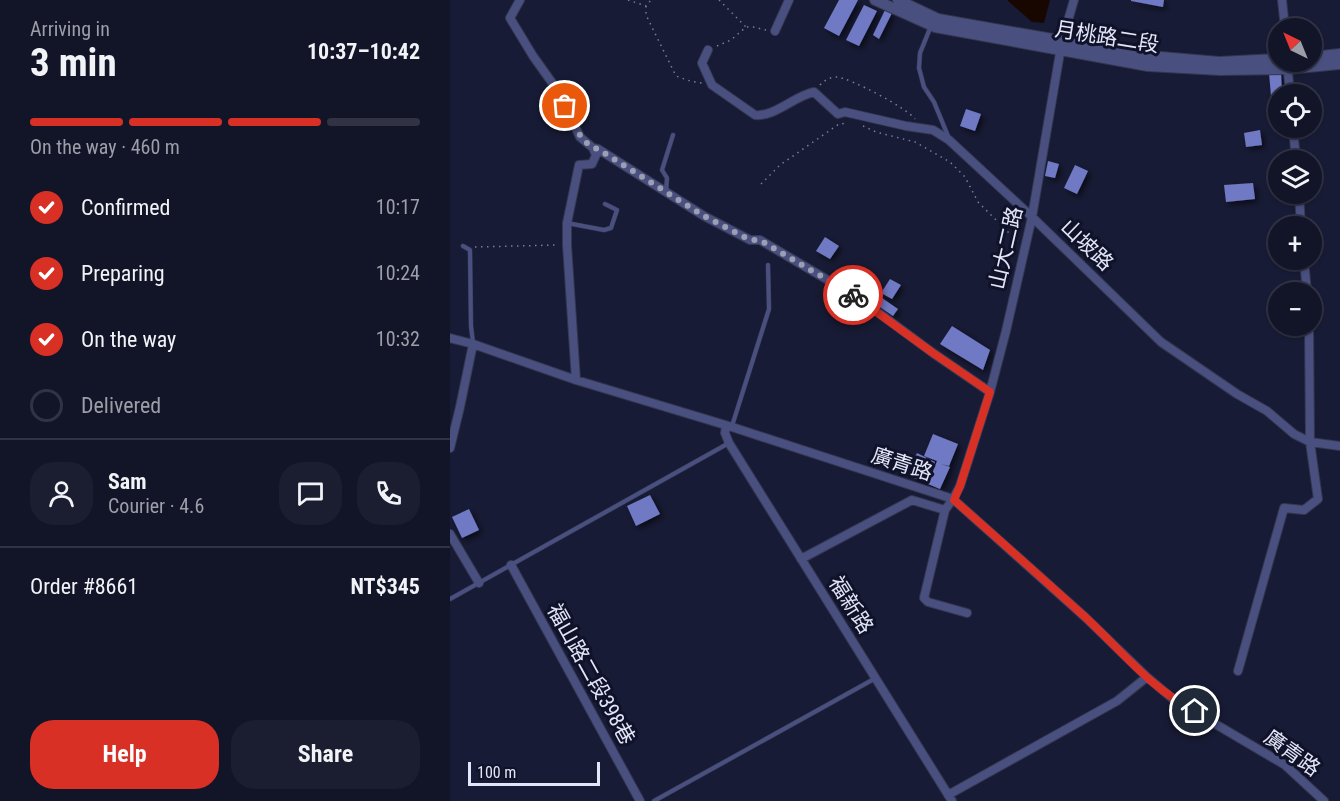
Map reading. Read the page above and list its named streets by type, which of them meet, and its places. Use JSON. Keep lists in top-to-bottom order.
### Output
{
  "streets": {
    "street": [
      "月桃路二段",
      "山坡路",
      "山大二路",
      "廣青路",
      "福新路",
      "福山路二段398巷"
    ]
  },
  "crossings": [
    ["月桃路二段", "山大二路"],
    ["山坡路", "山大二路"],
    ["山大二路", "廣青路"],
    ["廣青路", "福新路"]
  ],
  "scale_bar": "100 m",
  "north": "top left",
  "page": {
    "heading": ["3 min", "Arriving in", "10:37–10:42"],
    "panel": [
      "Sam",
      "Courier · 4.6",
      "Order #8661",
      "NT$345"
    ],
    "map_buttons": ["+", "−"],
    "bar": "On the way · 460 m",
    "list": [
      ["Confirmed", "10:17"],
      ["Preparing", "10:24"],
      ["On the way", "10:32"],
      "Delivered"
    ],
    "buttons": ["Help", "Share"],
    "scale": "100 m"
  }
}
